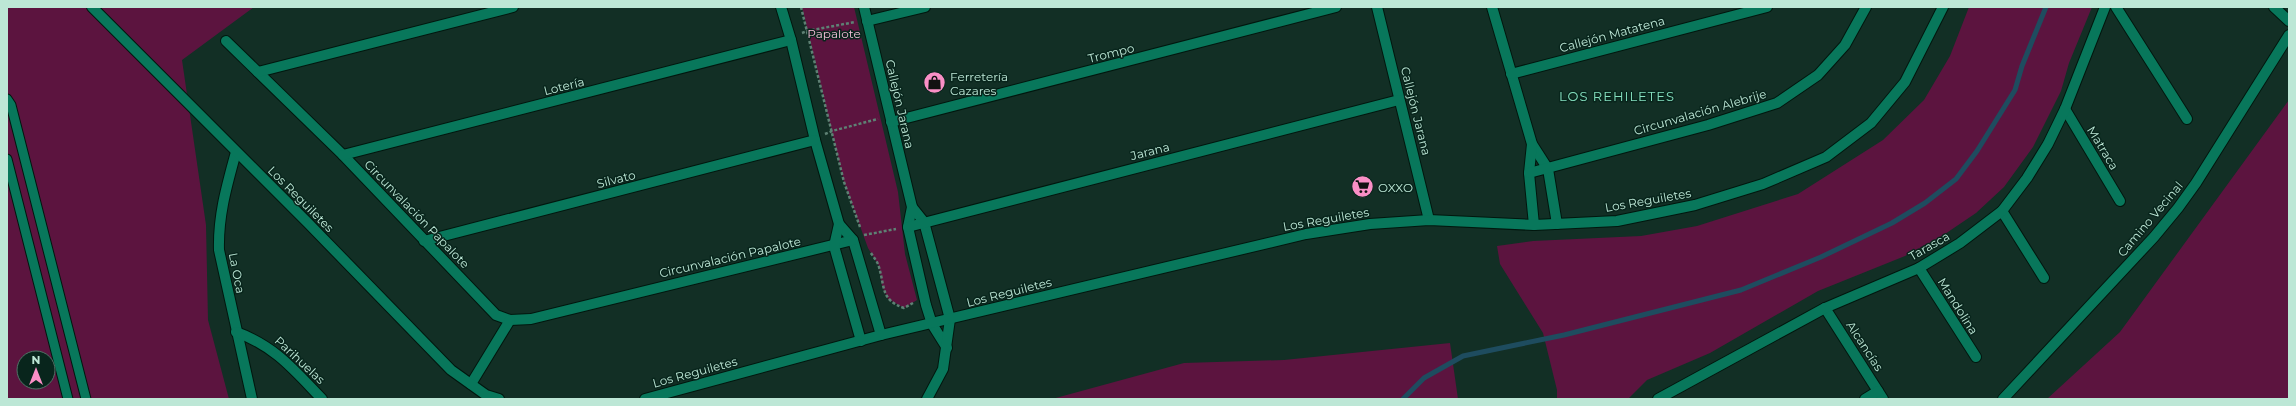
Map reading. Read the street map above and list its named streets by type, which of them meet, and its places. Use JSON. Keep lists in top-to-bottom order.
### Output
{
  "streets": {
    "street": [
      "Callejón Matatena",
      "Trompo",
      "Lotería",
      "Callejón Jarana",
      "Circunvalación Alebrije",
      "Matraca",
      "Jarana",
      "Silvato",
      "Los Reguiletes",
      "Circunvalación Papalote",
      "Camino Vecinal",
      "Tarasca",
      "La Oca",
      "Mandolina",
      "Alcancías",
      "Parihuelas"
    ]
  },
  "crossings": [
    ["Trompo", "Callejón Jarana"],
    ["Lotería", "Circunvalación Papalote"],
    ["Callejón Jarana", "Jarana"],
    ["Callejón Jarana", "Los Reguiletes"],
    ["Matraca", "Tarasca"],
    ["Silvato", "Circunvalación Papalote"],
    ["Los Reguiletes", "La Oca"],
    ["Tarasca", "Mandolina"],
    ["Tarasca", "Alcancías"],
    ["La Oca", "Parihuelas"]
  ],
  "districts": ["LOS REHILETES"],
  "parks": ["Papalote"],
  "places": {
    "shop": ["Ferretería Cazares"],
    "supermarket": ["OXXO"]
  },
  "north": "top"
}
